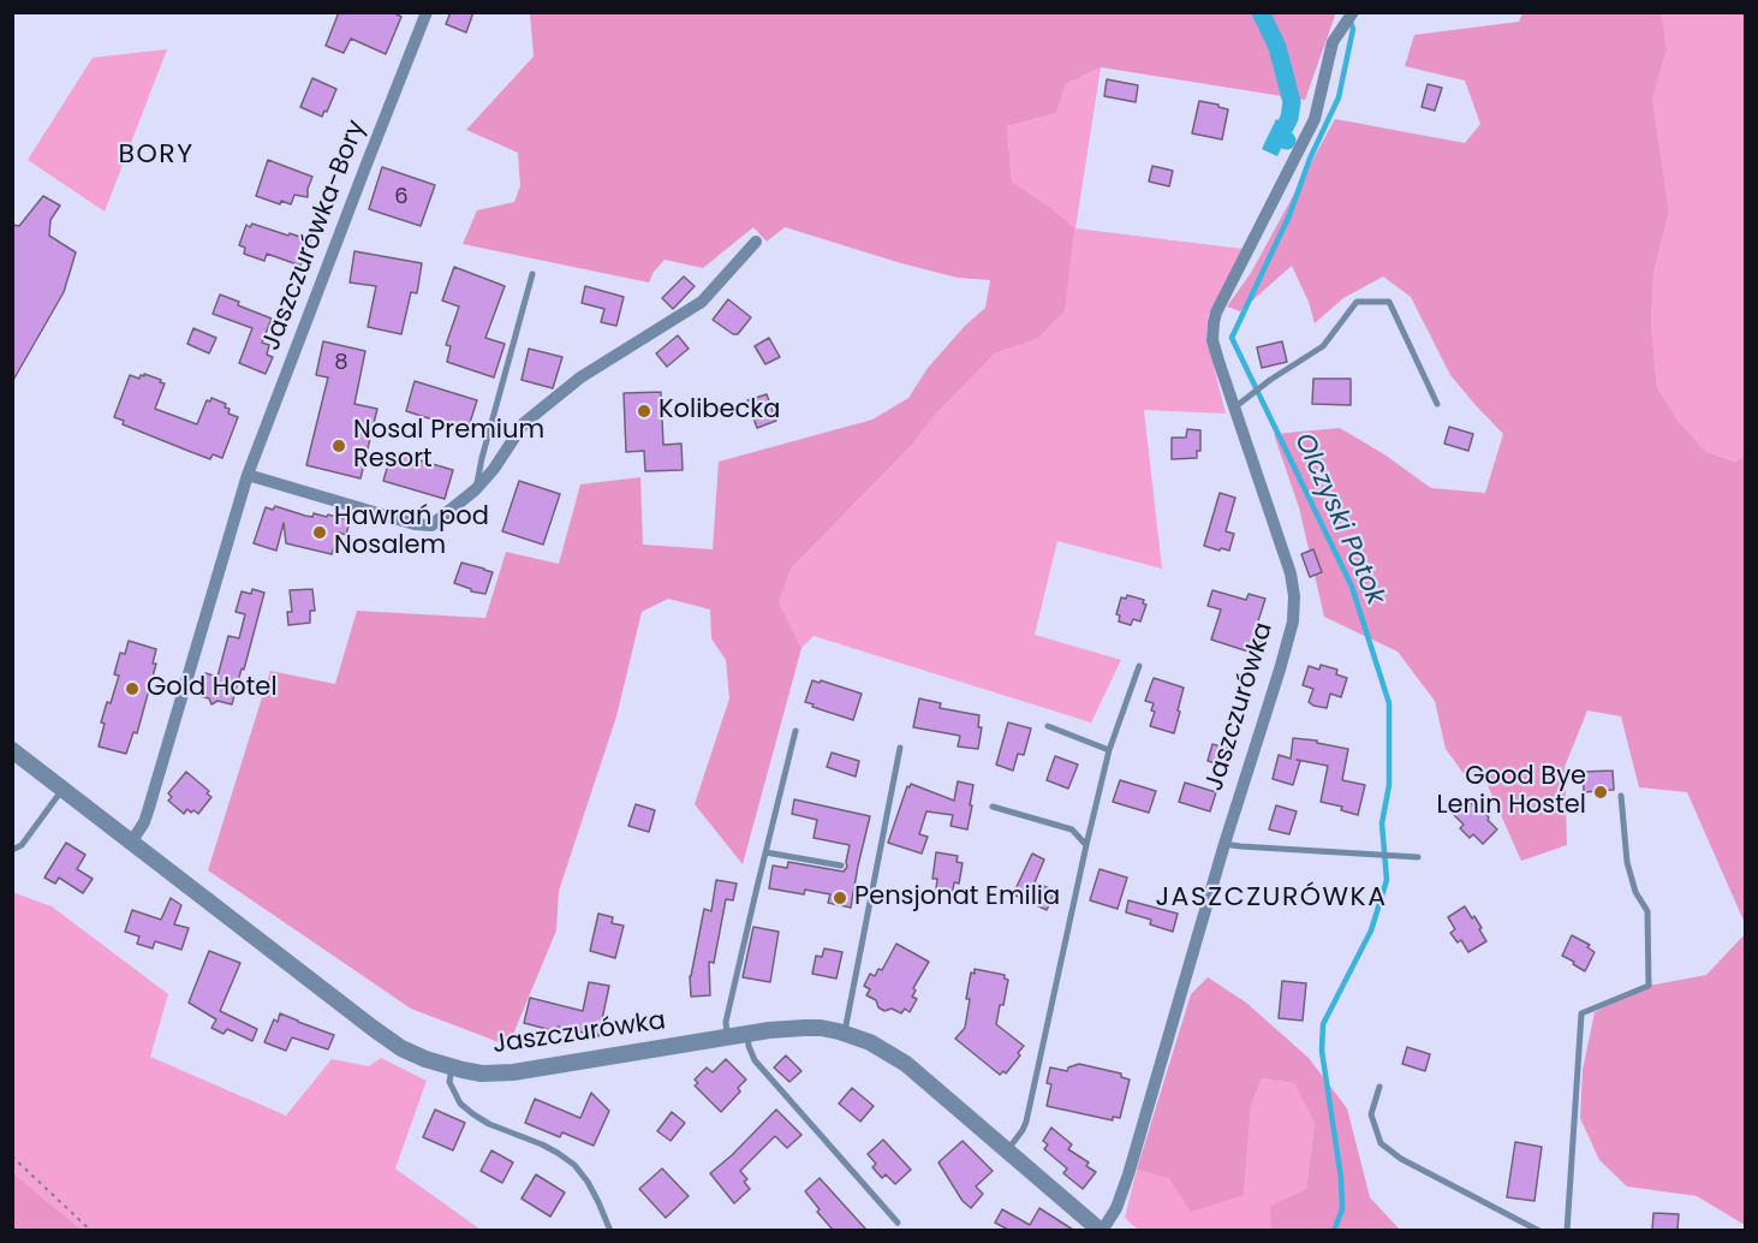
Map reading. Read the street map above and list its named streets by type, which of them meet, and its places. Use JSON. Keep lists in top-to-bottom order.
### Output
{
  "streets": {
    "street": ["Jaszczurówka-Bory", "Jaszczurówka"]
  },
  "crossings": [
    ["Jaszczurówka-Bory", "Jaszczurówka"]
  ],
  "districts": ["BORY", "JASZCZURÓWKA"],
  "water": ["Olczyski Potok"],
  "places": [
    "Kolibecka",
    "Nosal Premium Resort",
    "Hawrań pod Nosalem",
    "Gold Hotel",
    "Good Bye Lenin Hostel",
    "Pensjonat Emilia"
  ],
  "house_numbers": ["6", "8"]
}
